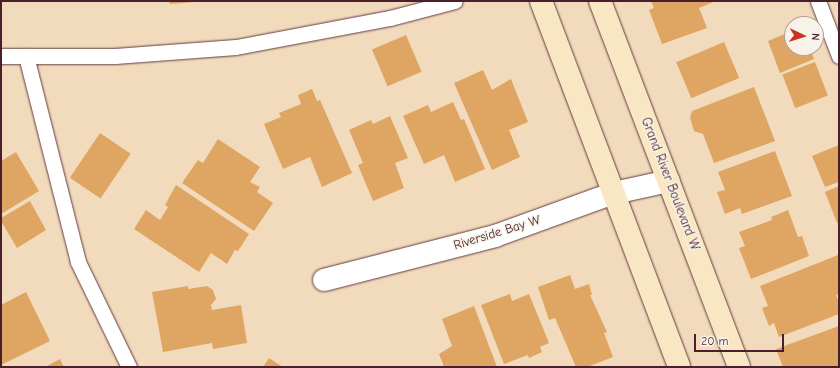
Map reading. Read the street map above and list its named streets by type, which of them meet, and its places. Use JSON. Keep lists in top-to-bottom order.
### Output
{
  "streets": {
    "street": ["Grand River Boulevard W", "Riverside Bay W"]
  },
  "crossings": [
    ["Grand River Boulevard W", "Riverside Bay W"]
  ],
  "scale_bar": "20 m",
  "north": "right"
}
